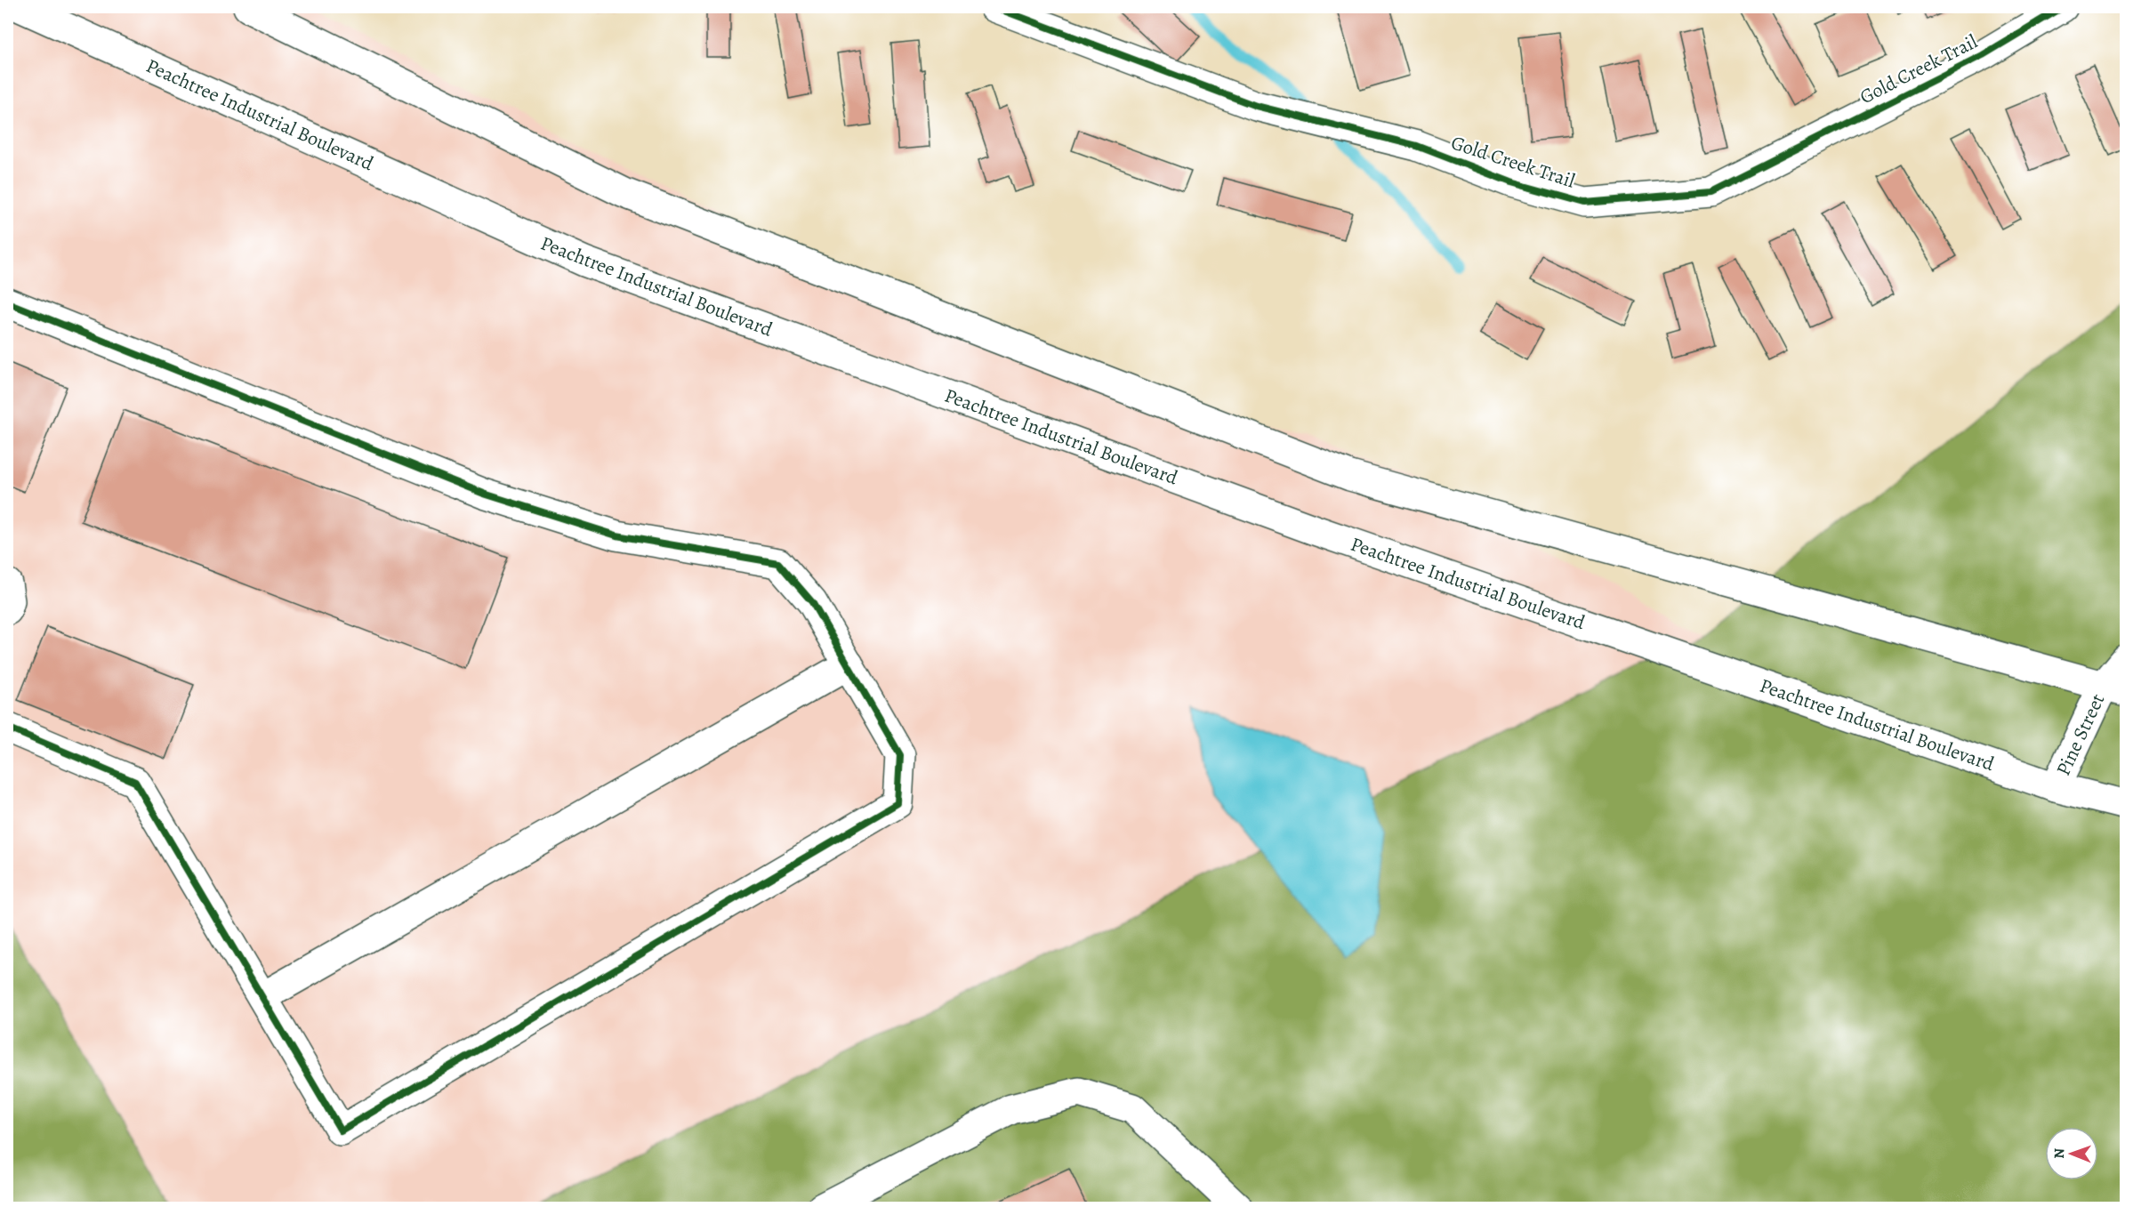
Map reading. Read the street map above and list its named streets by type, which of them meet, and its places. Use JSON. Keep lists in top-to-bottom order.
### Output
{
  "streets": {
    "street": ["Gold Creek Trail", "Peachtree Industrial Boulevard", "Pine Street"]
  },
  "crossings": [
    ["Peachtree Industrial Boulevard", "Pine Street"]
  ],
  "north": "left"
}
